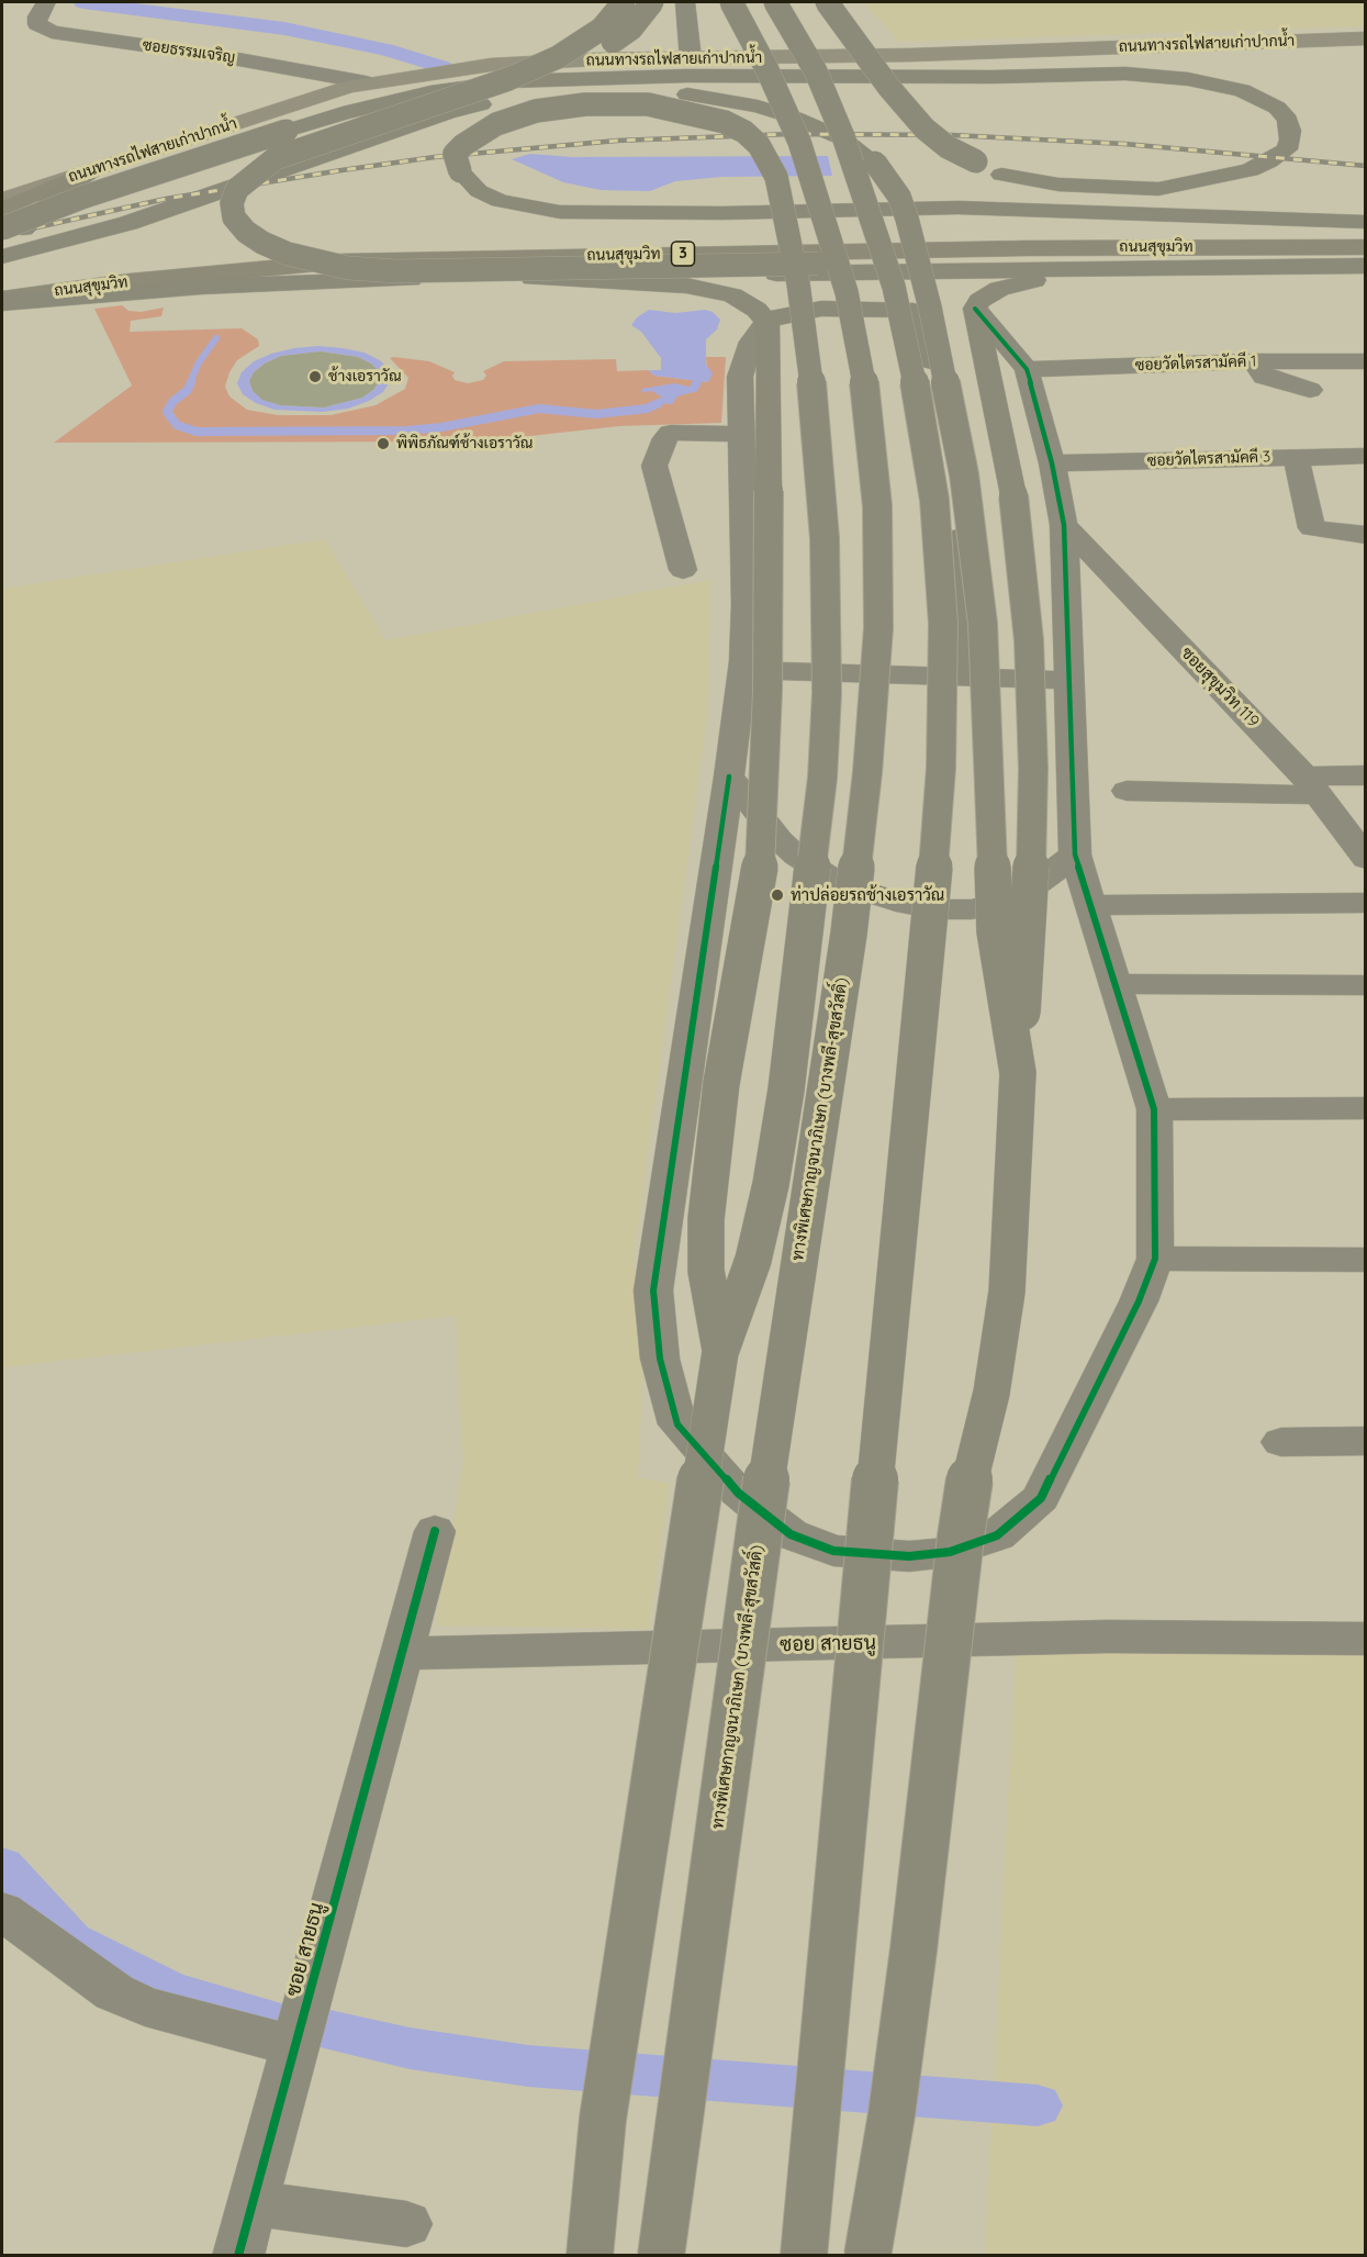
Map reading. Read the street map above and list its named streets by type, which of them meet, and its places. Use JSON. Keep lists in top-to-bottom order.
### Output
{
  "streets": {
    "highway": ["ถนนสุขุมวิท", "3", "ทางพิเศษกาญจนาภิเษก (บางพลี-สุขสวัสดิ์)"],
    "main road": ["ถนนทางรถไฟสายเก่าปากน้ำ"],
    "street": [
      "ซอยธรรมเจริญ",
      "ซอยวัดไตรสามัคคี 1",
      "ซอยวัดไตรสามัคคี 3",
      "ซอยสุขุมวิท 119",
      "ซอย สายธนู"
    ]
  },
  "crossings": [
    ["ถนนทางรถไฟสายเก่าปากน้ำ", "ซอยธรรมเจริญ"]
  ],
  "places": ["ช้างเอราวัณ", "พิพิธภัณฑ์ช้างเอราวัณ", "ท่าปล่อยรถช้างเอราวัณ"]
}
